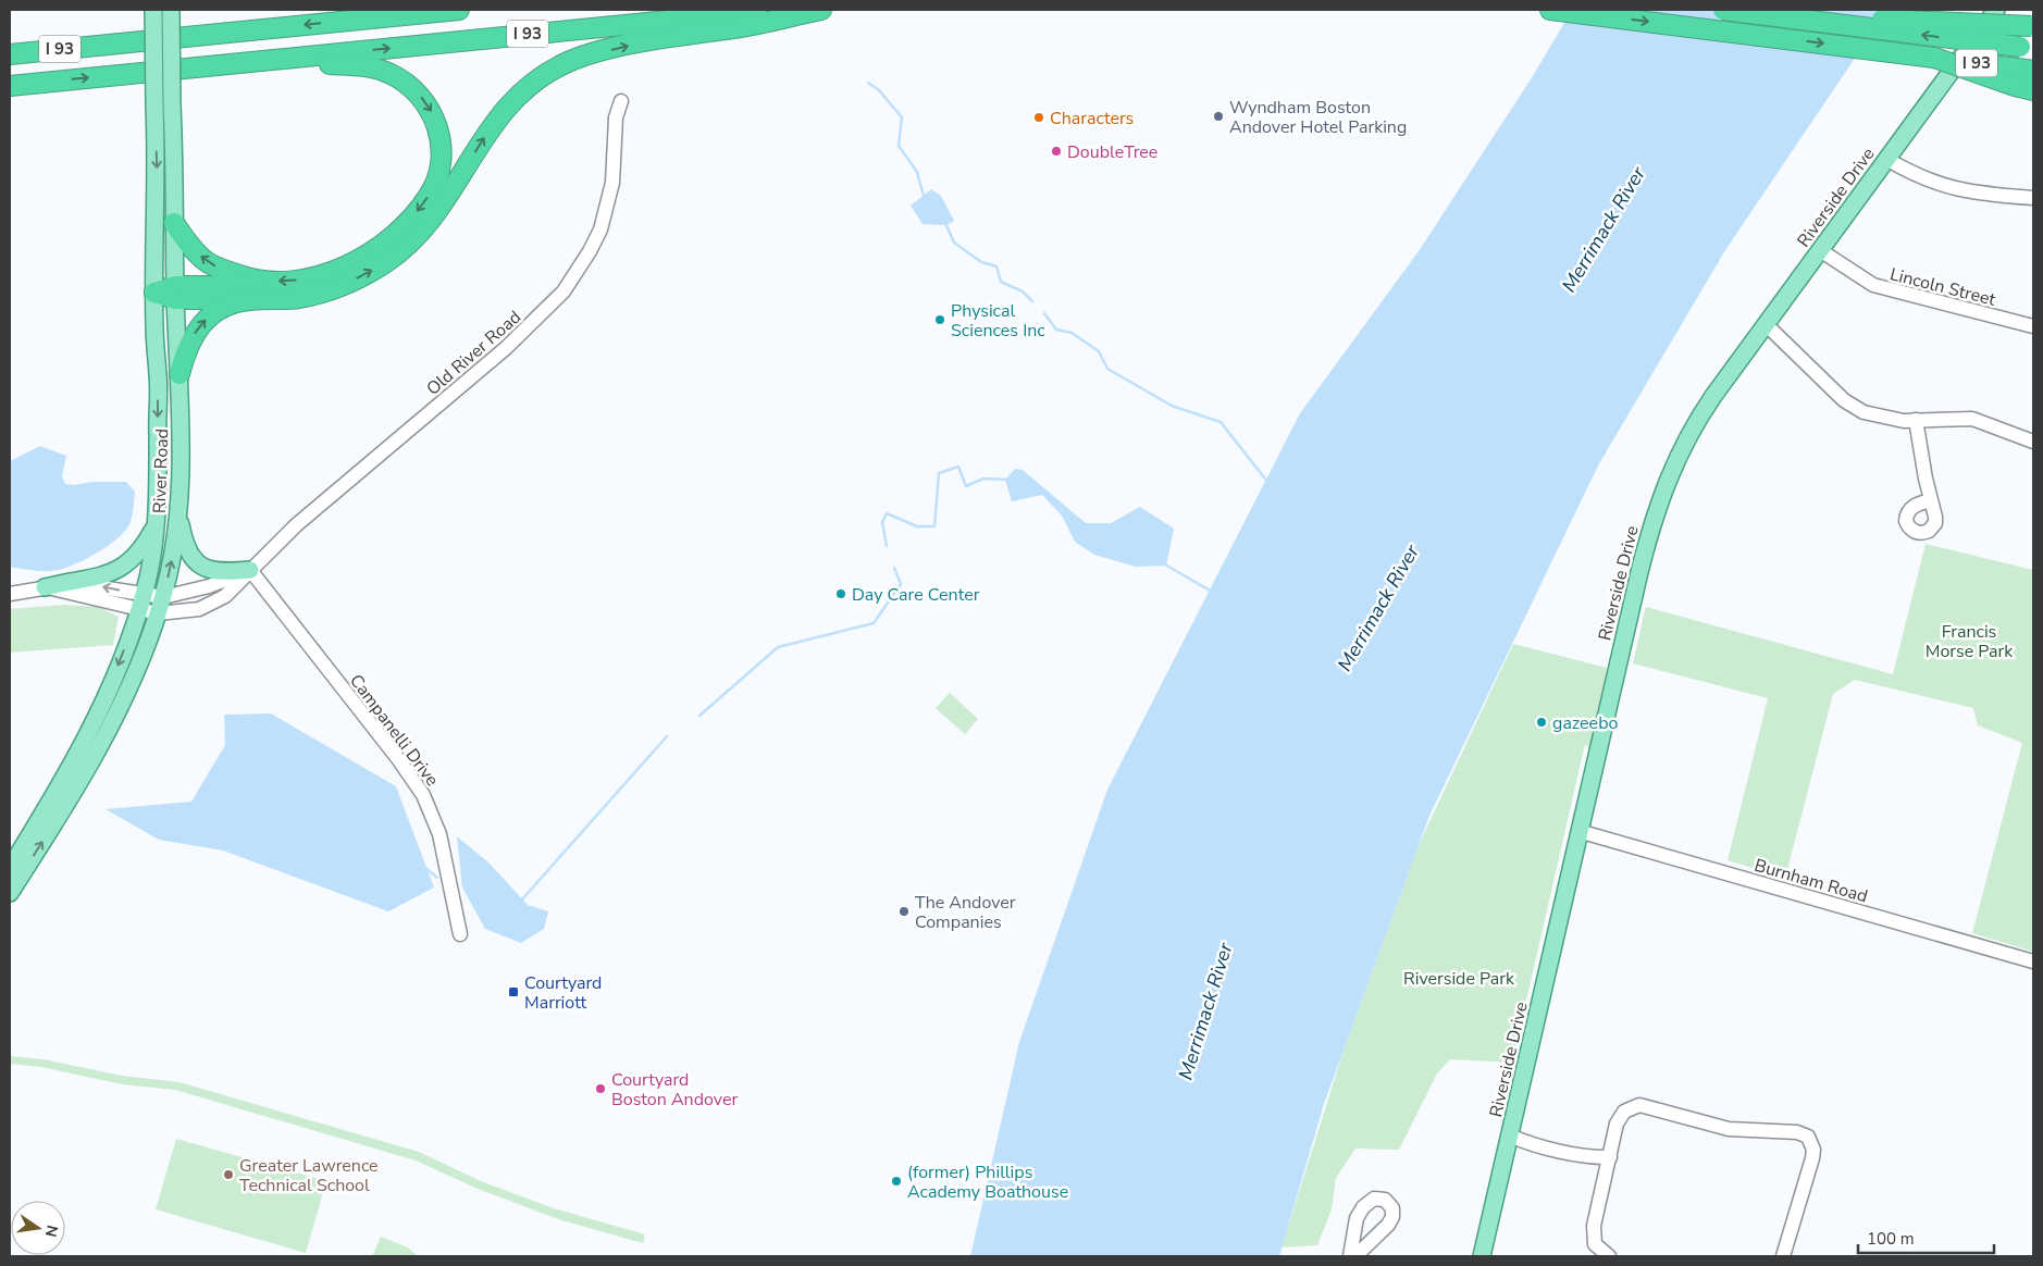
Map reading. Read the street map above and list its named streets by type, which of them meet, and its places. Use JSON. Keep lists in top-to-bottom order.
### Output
{
  "streets": {
    "highway": ["I 93"],
    "main road": ["Riverside Drive", "River Road"],
    "street": [
      "Lincoln Street",
      "Old River Road",
      "Campanelli Drive",
      "Burnham Road"
    ]
  },
  "crossings": [
    ["Riverside Drive", "Lincoln Street"],
    ["Riverside Drive", "Burnham Road"],
    ["Old River Road", "River Road"],
    ["Old River Road", "Campanelli Drive"]
  ],
  "water": ["Merrimack River"],
  "parks": ["Francis Morse Park", "Riverside Park"],
  "places": {
    "other": [
      "Wyndham Boston Andover Hotel Parking",
      "Characters",
      "DoubleTree",
      "Physical Sciences Inc",
      "Day Care Center",
      "gazeebo",
      "The Andover Companies",
      "Courtyard Boston Andover",
      "Greater Lawrence Technical School",
      "(former) Phillips Academy Boathouse"
    ],
    "transit": ["Courtyard Marriott"]
  },
  "scale_bar": "100 m",
  "north": "right"
}
